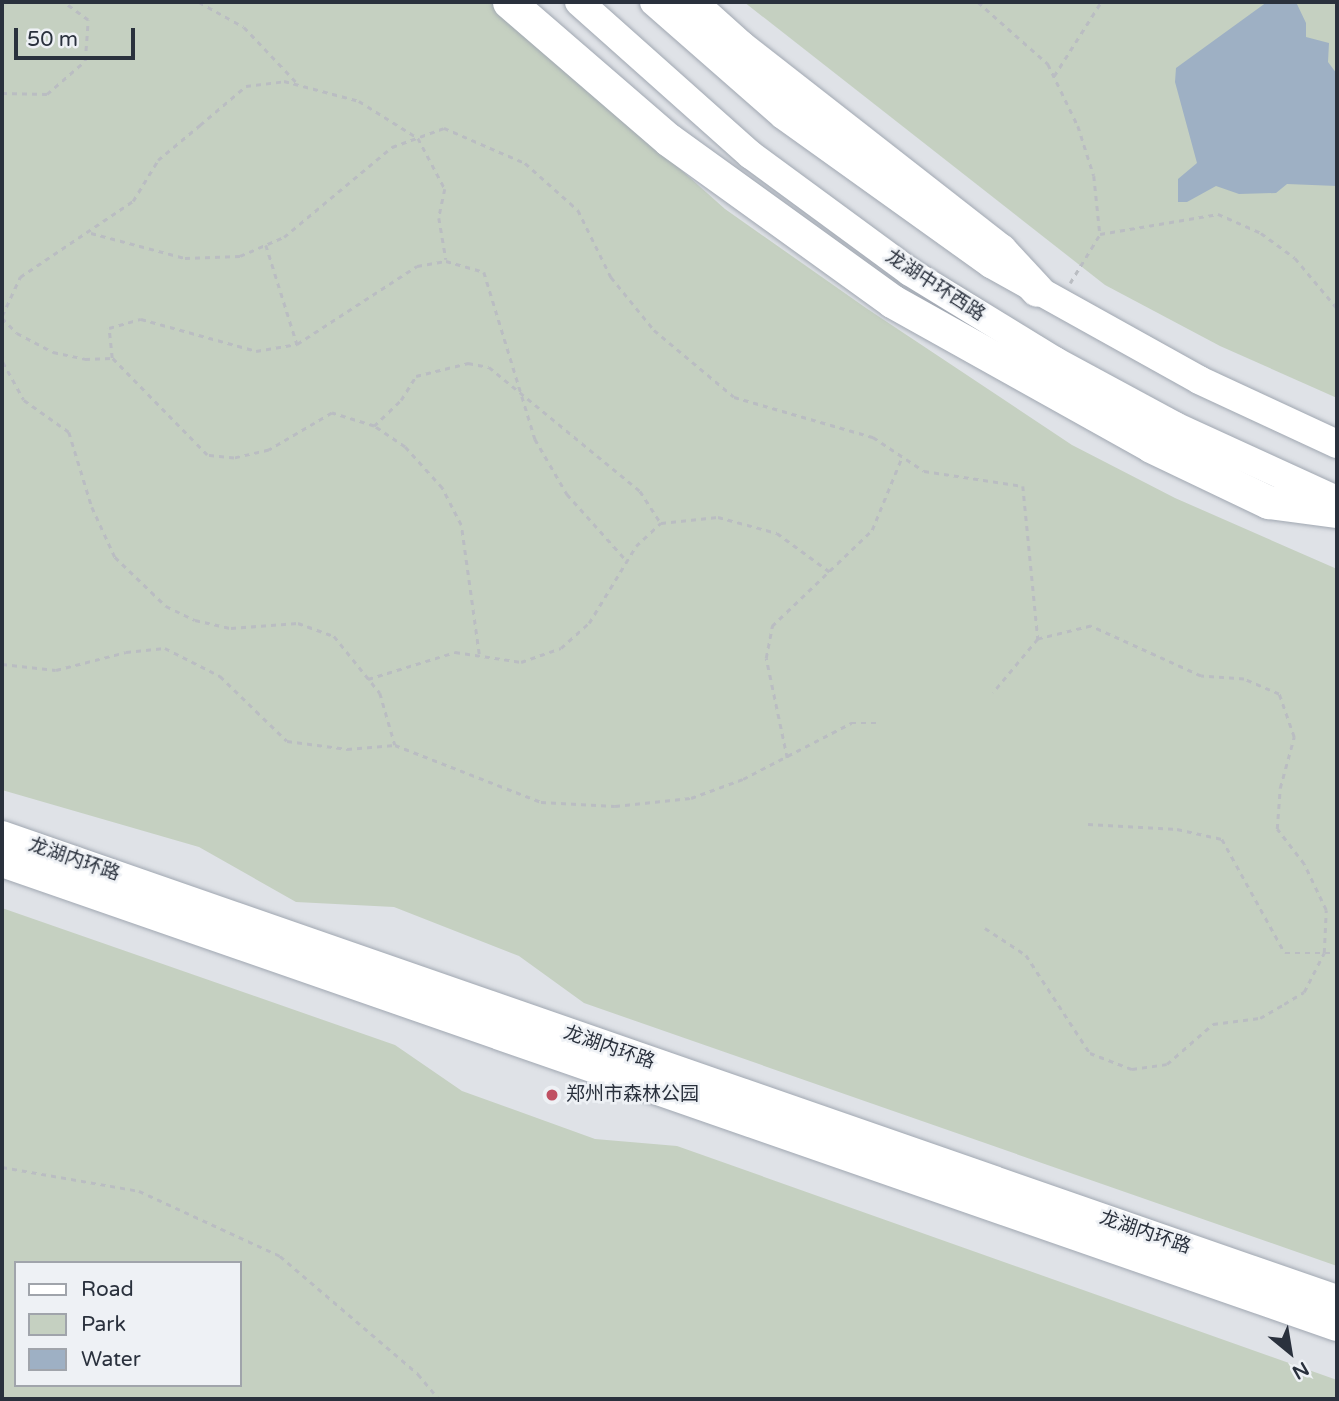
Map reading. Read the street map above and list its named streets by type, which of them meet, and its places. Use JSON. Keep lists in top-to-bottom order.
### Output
{
  "streets": {
    "main road": ["龙湖中环西路", "龙湖内环路"]
  },
  "places": ["郑州市森林公园"],
  "legend": ["Road", "Park", "Water"],
  "scale_bar": "50 m",
  "north": "bottom right"
}
